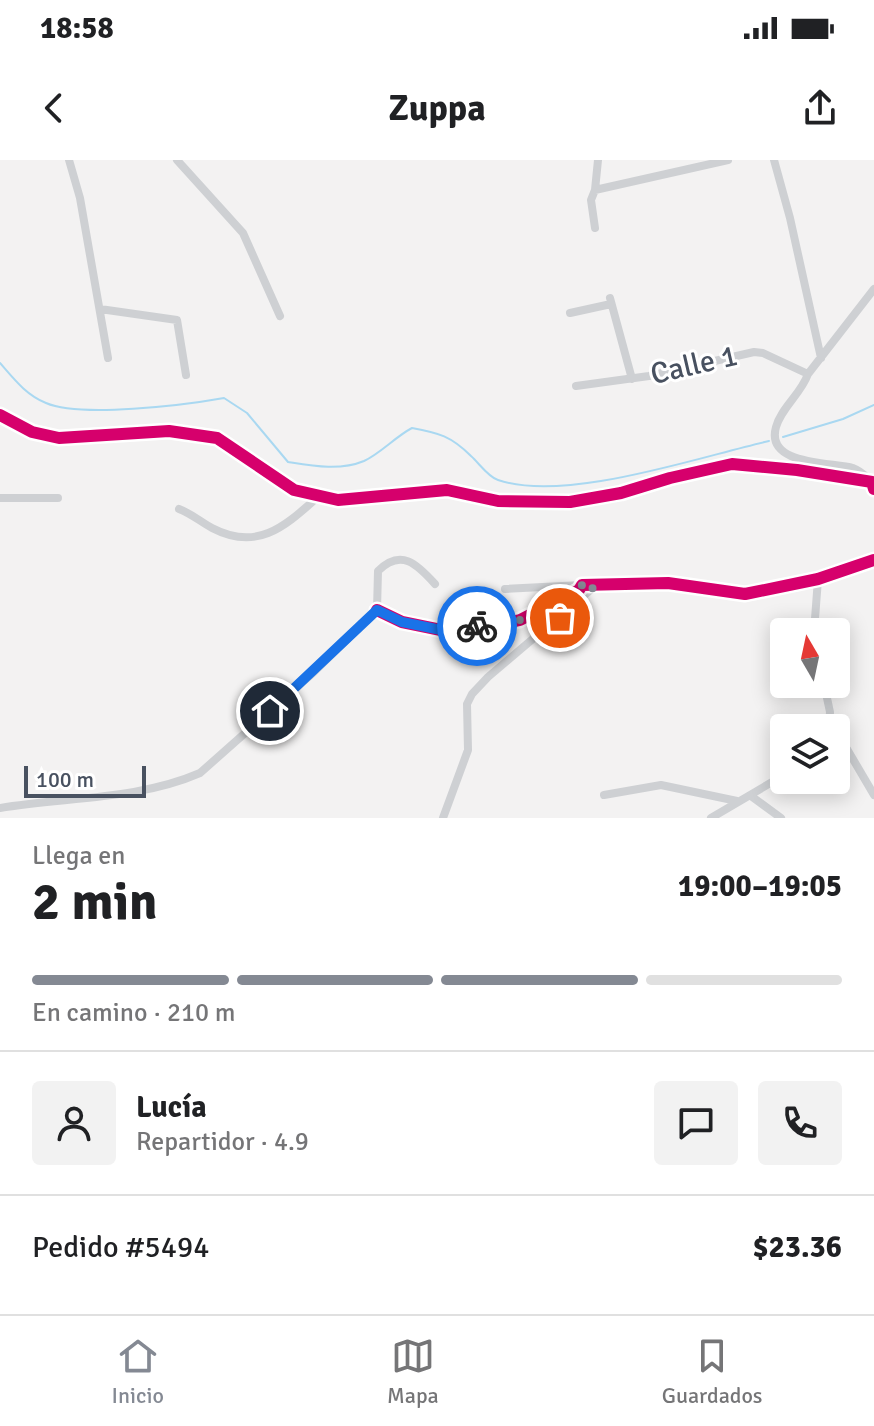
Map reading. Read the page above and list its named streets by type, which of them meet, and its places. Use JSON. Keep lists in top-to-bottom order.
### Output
{
  "streets": {
    "street": ["Calle 1"]
  },
  "scale_bar": "100 m",
  "north": "top",
  "page": {
    "status": "18:58",
    "header": "Zuppa",
    "scale": "100 m",
    "heading": ["2 min", "Llega en", "19:00–19:05"],
    "panel": [
      "Lucía",
      "Repartidor · 4.9",
      "Pedido #5494",
      "$23.36"
    ],
    "bar": "En camino · 210 m",
    "tabs": ["Inicio", "Mapa", "Guardados"]
  }
}
